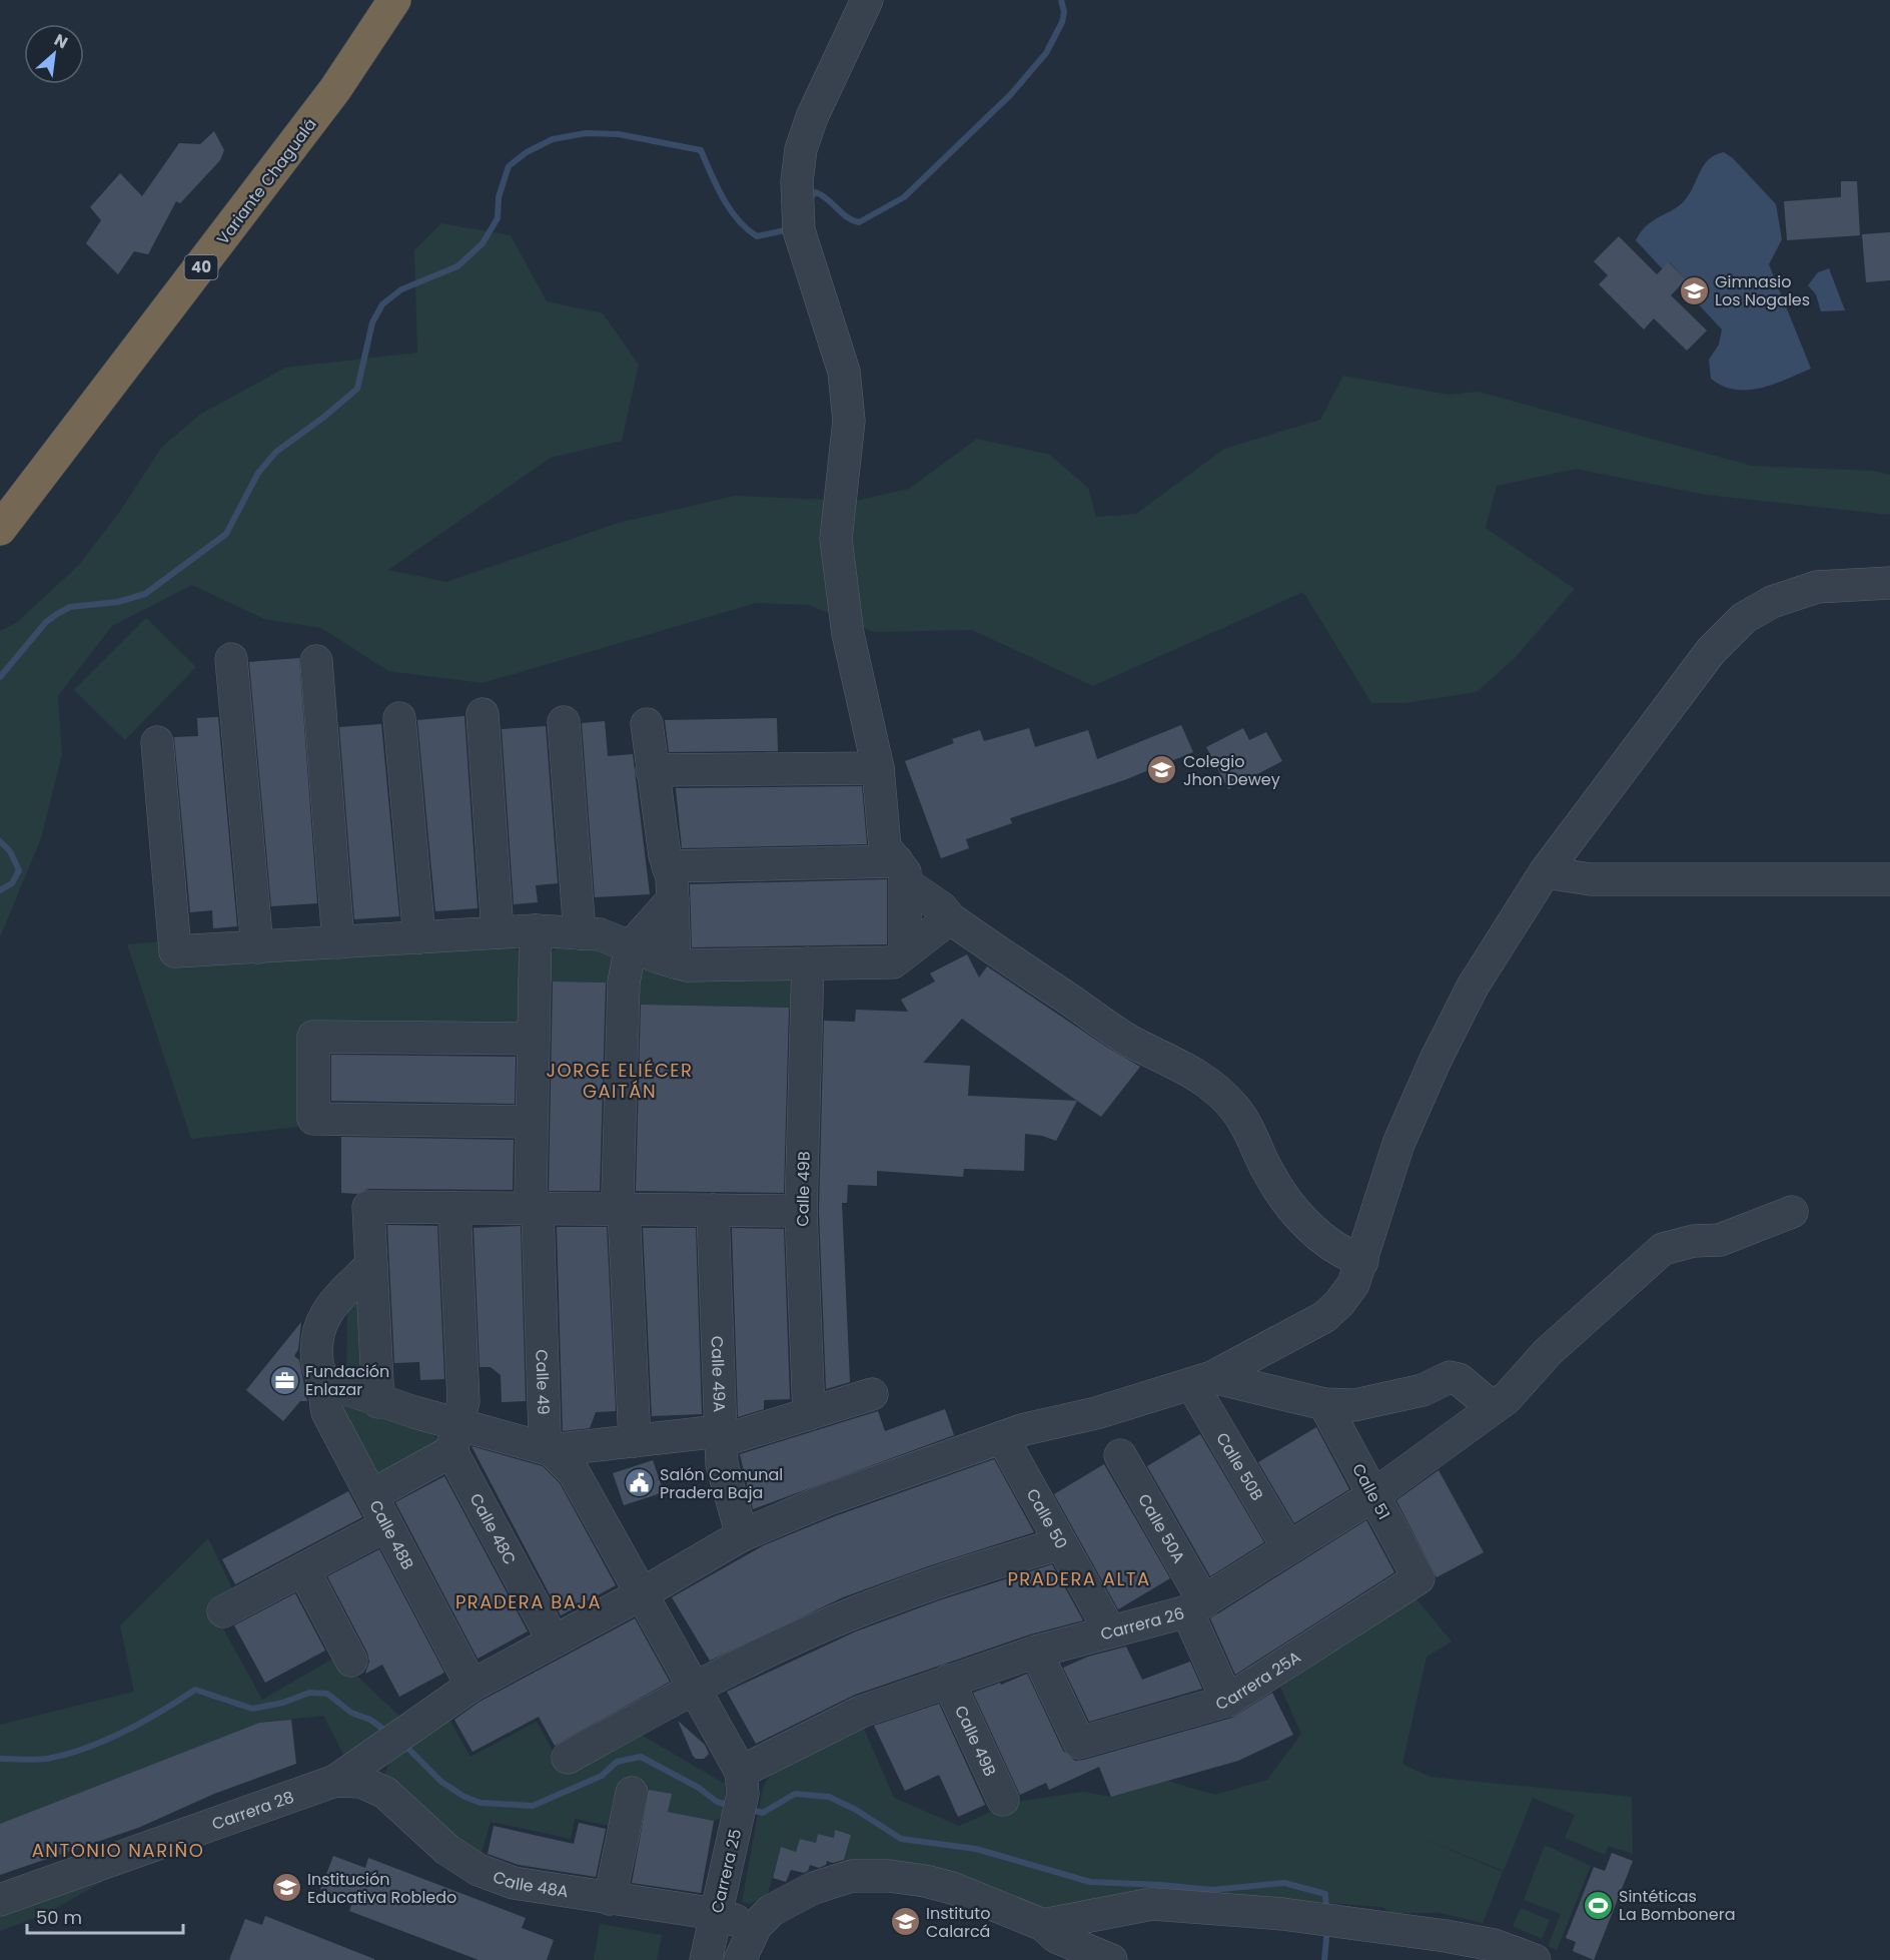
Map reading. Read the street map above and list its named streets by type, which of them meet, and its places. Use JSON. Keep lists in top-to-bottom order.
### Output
{
  "streets": {
    "highway": ["Variante Chagualá", "40"],
    "street": [
      "Calle 49B",
      "Calle 49A",
      "Calle 49",
      "Calle 50B",
      "Calle 51",
      "Calle 50",
      "Calle 50A",
      "Calle 48C",
      "Calle 48B",
      "Carrera 26",
      "Carrera 25A",
      "Carrera 28",
      "Carrera 25",
      "Calle 48A"
    ]
  },
  "crossings": [
    ["Calle 49B", "Carrera 26"],
    ["Calle 50B", "Carrera 26"],
    ["Calle 51", "Carrera 26"],
    ["Calle 51", "Carrera 25A"],
    ["Calle 50", "Carrera 26"],
    ["Calle 50A", "Carrera 26"],
    ["Calle 50A", "Carrera 25A"],
    ["Carrera 26", "Carrera 25A"],
    ["Carrera 26", "Carrera 25"],
    ["Carrera 28", "Calle 48A"],
    ["Carrera 25", "Calle 48A"]
  ],
  "districts": [
    "JORGE ELIÉCER GAITÁN",
    "PRADERA ALTA",
    "PRADERA BAJA",
    "ANTONIO NARIÑO"
  ],
  "places": {
    "school or university": [
      "Gimnasio Los Nogales",
      "Colegio Jhon Dewey",
      "Institución Educativa Robledo",
      "Instituto Calarcá"
    ],
    "office": ["Fundación Enlazar"],
    "public building": ["Salón Comunal Pradera Baja"],
    "sports": ["Sintéticas La Bombonera"]
  },
  "scale_bar": "50 m",
  "north": "top right"
}
